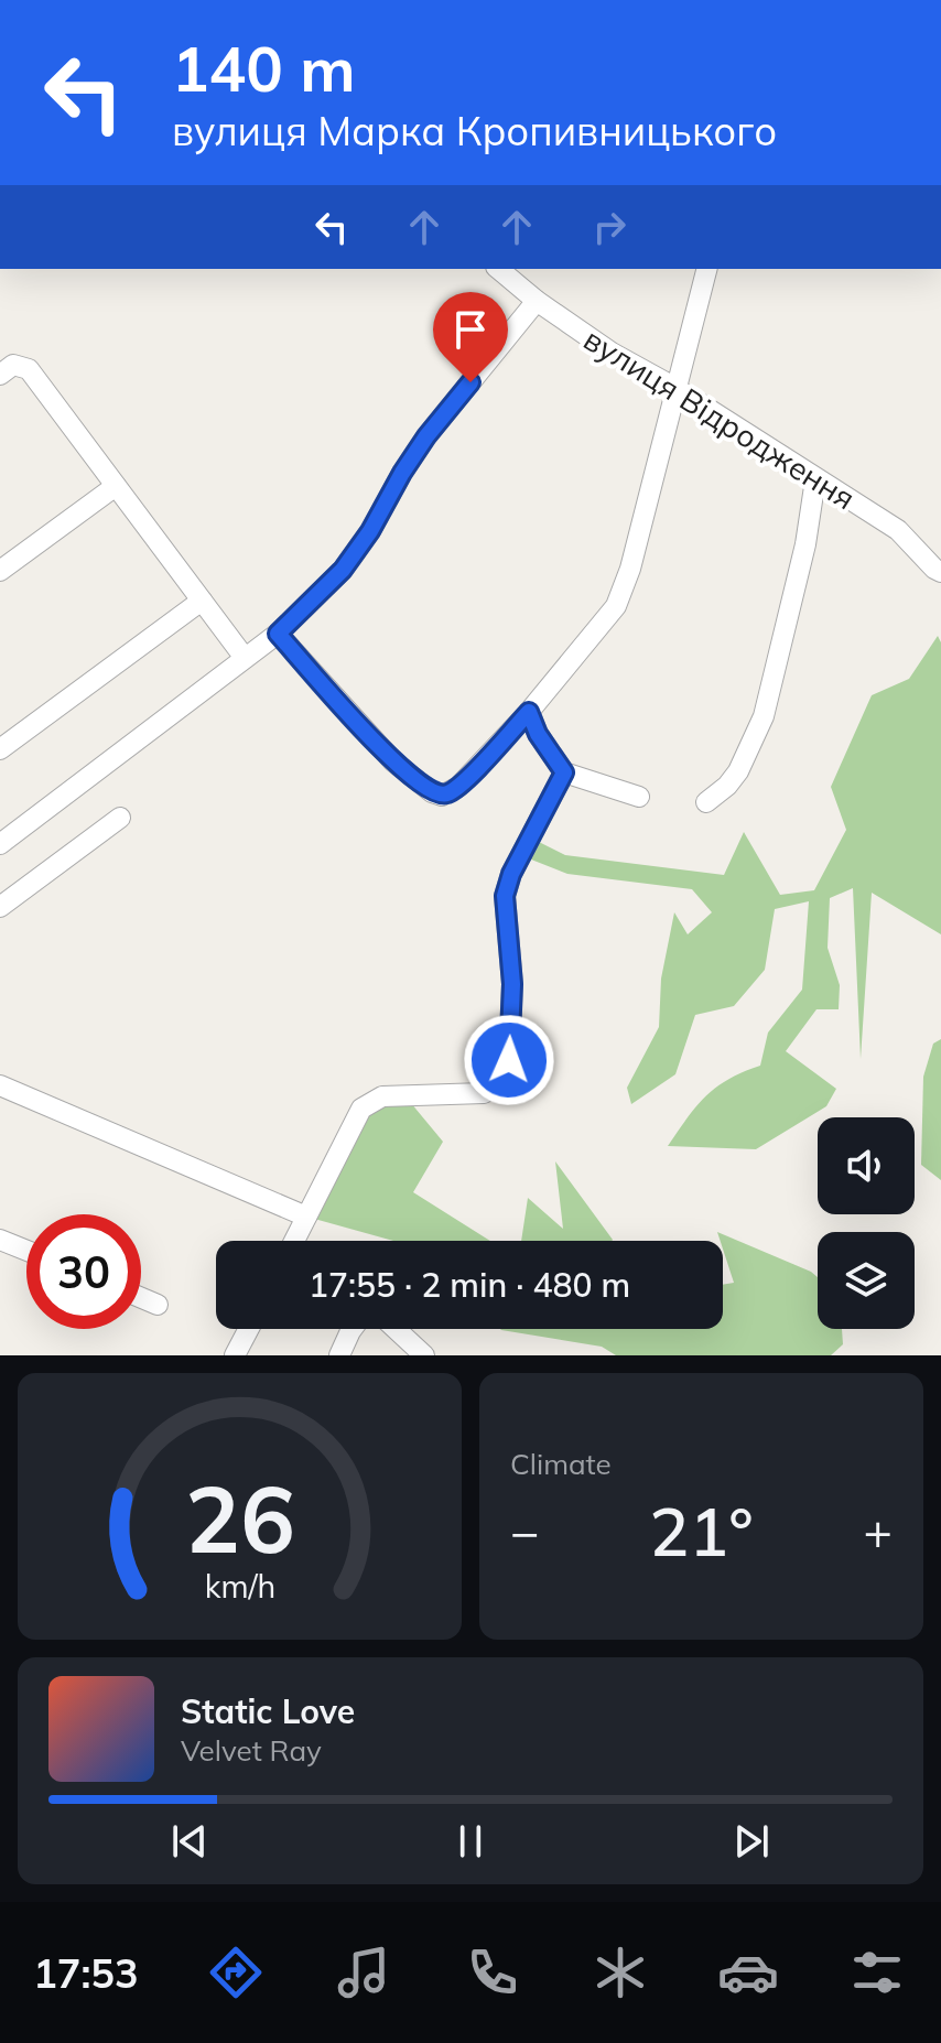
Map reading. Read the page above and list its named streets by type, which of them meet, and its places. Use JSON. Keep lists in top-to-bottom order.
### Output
{
  "streets": {
    "street": ["вулиця Відродження"]
  },
  "page": {
    "turn": ["140 m", "вулиця Марка Кропивницького"],
    "limit": "30",
    "trip": "17:55 · 2 min · 480 m",
    "tile": "Climate",
    "heat": ["−", "21°", "+"],
    "song": ["Static Love", "Velvet Ray"],
    "tabs": "17:53",
    "gauge": ["26", "km/h"]
  }
}
